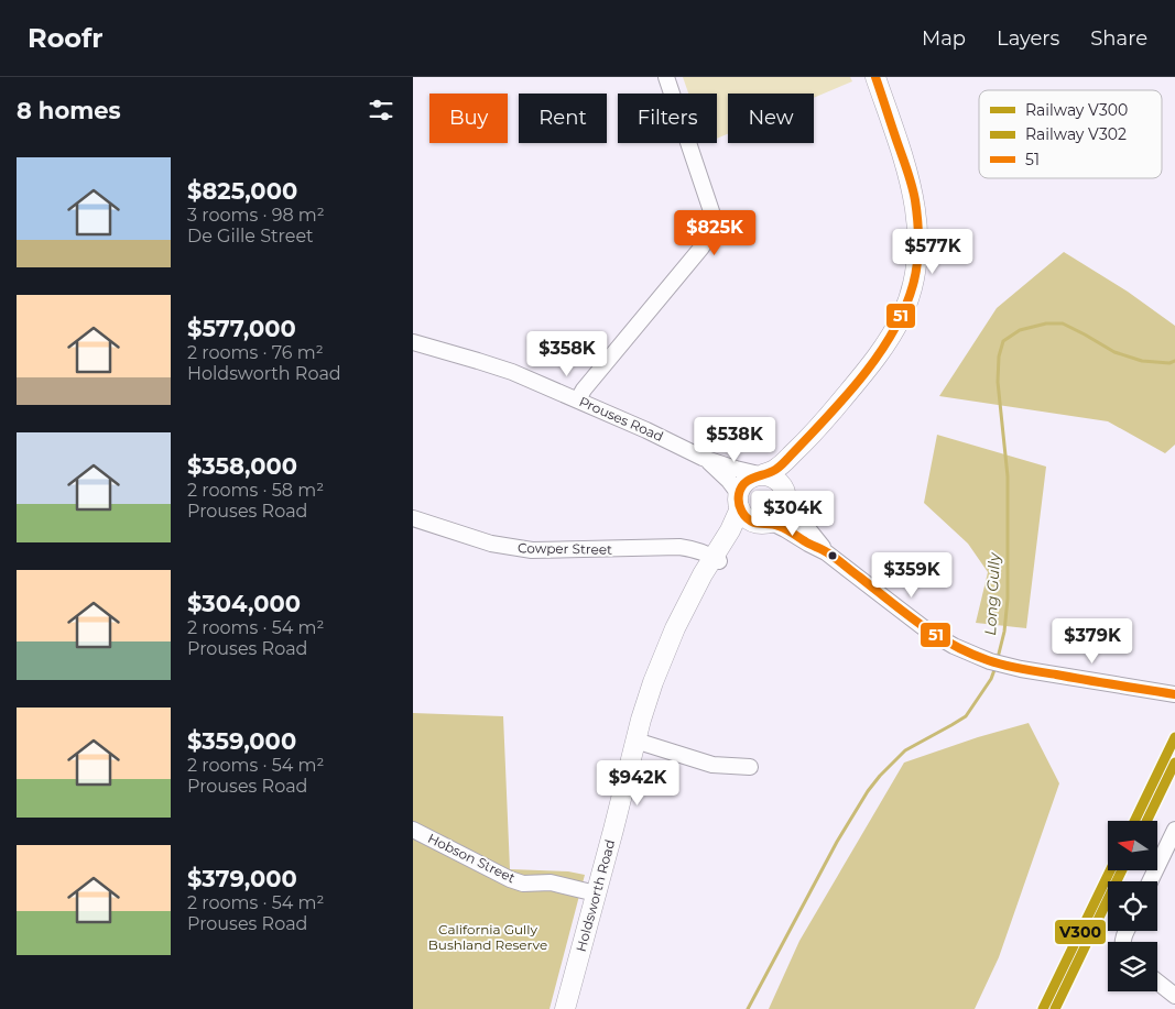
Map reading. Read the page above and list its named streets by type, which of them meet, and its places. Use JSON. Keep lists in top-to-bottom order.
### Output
{
  "streets": {
    "main road": ["Holdsworth Road"],
    "street": ["Prouses Road", "Cowper Street", "Hobson Street"]
  },
  "crossings": [
    ["Prouses Road", "Holdsworth Road"],
    ["Cowper Street", "Holdsworth Road"],
    ["Hobson Street", "Holdsworth Road"]
  ],
  "water": ["Long Gully"],
  "parks": ["California Gully Bushland Reserve"],
  "lines": ["transit line 51", "rail line V300", "rail line V302"],
  "legend": ["Railway V300", "Railway V302", "51"],
  "north": "left",
  "page": {
    "header": "Roofr",
    "nav": ["Map", "Layers", "Share"],
    "heading": "8 homes",
    "chip": [
      "Buy",
      "Rent",
      "Filters",
      "New"
    ],
    "list": [
      {
        "name": "$825,000",
        "note": "3 rooms · 98 m² · De Gille Street"
      },
      {
        "name": "$577,000",
        "note": "2 rooms · 76 m² · Holdsworth Road"
      },
      {
        "name": "$358,000",
        "note": "2 rooms · 58 m² · Prouses Road"
      },
      {
        "name": "$304,000",
        "note": "2 rooms · 54 m² · Prouses Road"
      },
      {
        "name": "$359,000",
        "note": "2 rooms · 54 m² · Prouses Road"
      },
      {
        "name": "$379,000",
        "note": "2 rooms · 54 m² · Prouses Road"
      }
    ],
    "price": [
      "$825K",
      "$577K",
      "$358K",
      "$538K",
      "$304K",
      "$359K",
      "$379K",
      "$942K"
    ]
  }
}
